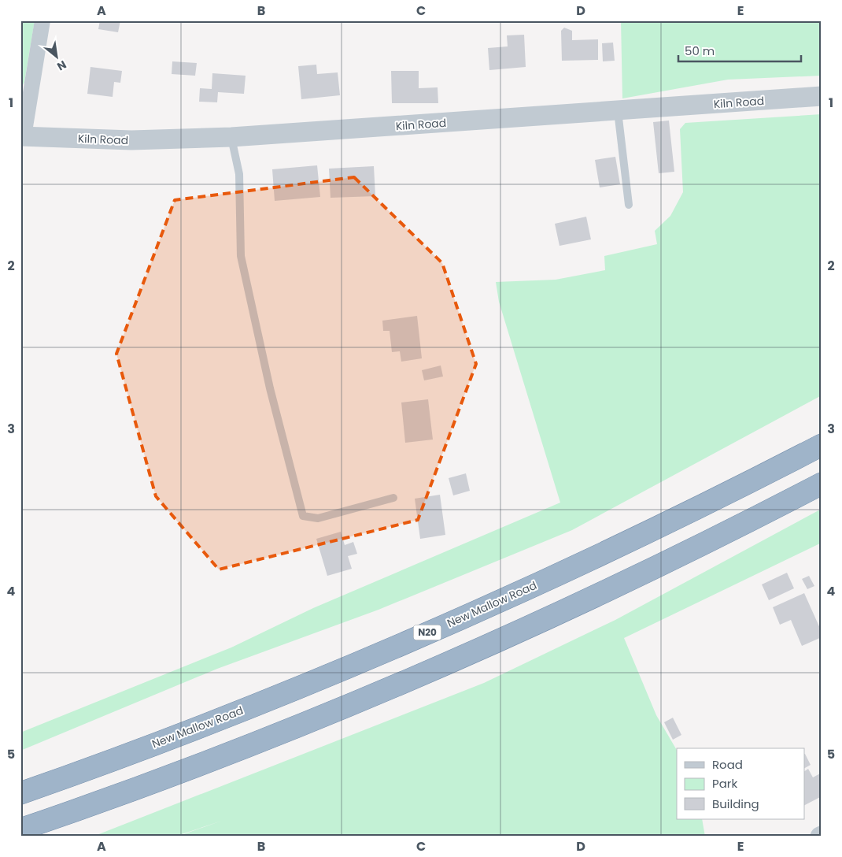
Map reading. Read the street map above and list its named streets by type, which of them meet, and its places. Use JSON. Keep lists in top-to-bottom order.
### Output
{
  "streets": {
    "highway": ["New Mallow Road", "N20"],
    "street": ["Kiln Road"]
  },
  "crossings": [
    ["New Mallow Road", "N20"]
  ],
  "legend": ["Road", "Park", "Building"],
  "scale_bar": "50 m",
  "north": "bottom right",
  "grid": {
    "columns": [
      "A",
      "B",
      "C",
      "D",
      "E"
    ],
    "rows": [
      "1",
      "2",
      "3",
      "4",
      "5"
    ]
  }
}
